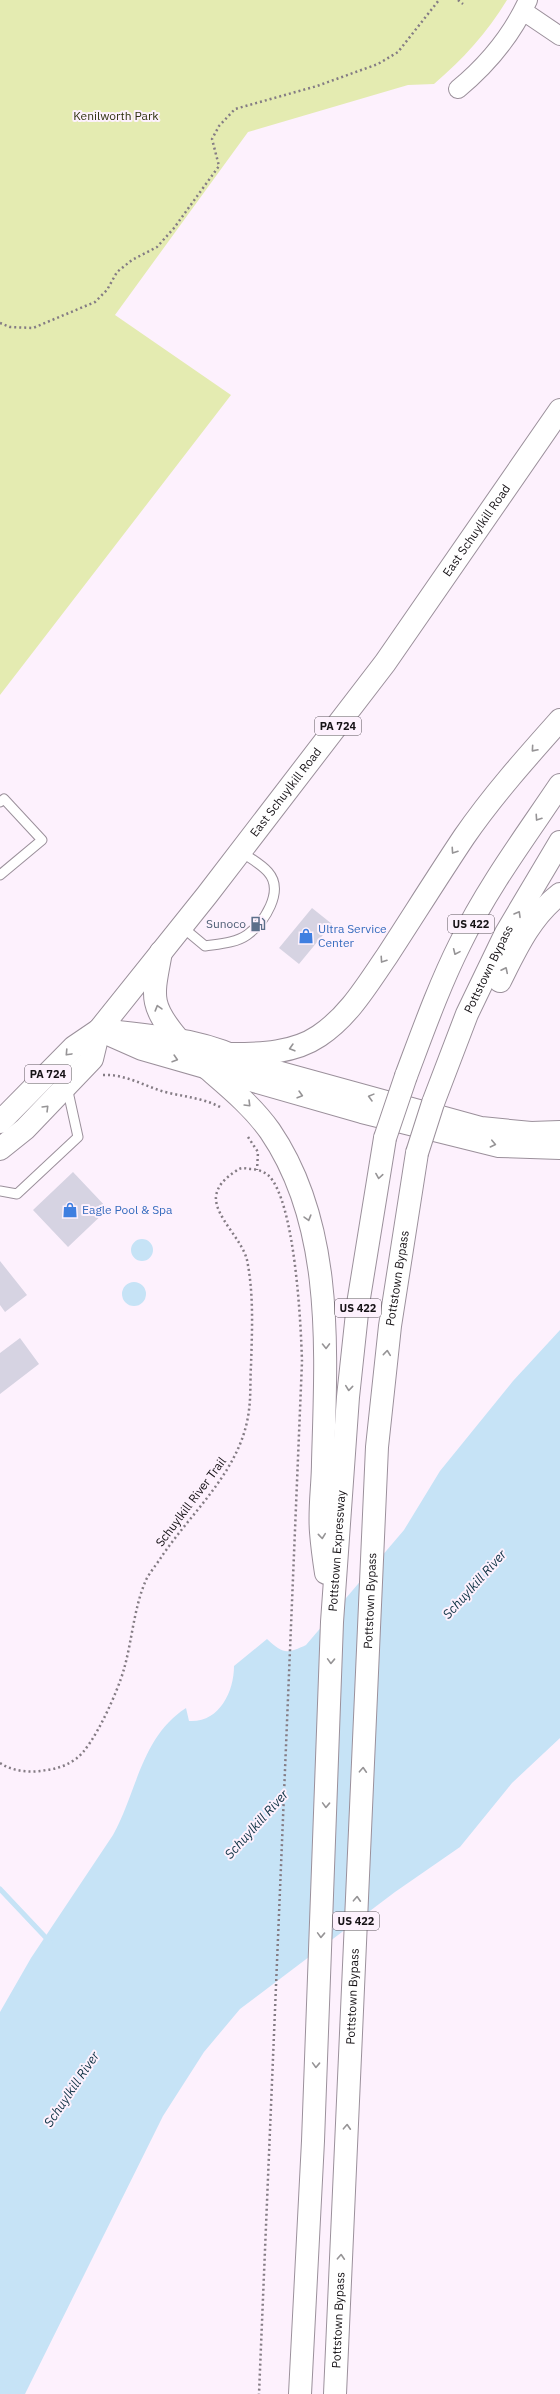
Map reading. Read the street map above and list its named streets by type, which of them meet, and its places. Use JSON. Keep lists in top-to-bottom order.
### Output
{
  "streets": {
    "main road": [
      "East Schuylkill Road",
      "PA 724",
      "US 422",
      "Pottstown Bypass",
      "Pottstown Expressway"
    ],
    "path": ["Schuylkill River Trail"]
  },
  "crossings": [
    ["US 422", "Pottstown Expressway"]
  ],
  "one_way": ["Pottstown Expressway"],
  "water": ["Schuylkill River"],
  "parks": ["Kenilworth Park"],
  "places": {
    "fuel station": ["Sunoco"],
    "shop": ["Ultra Service Center", "Eagle Pool & Spa"]
  }
}
